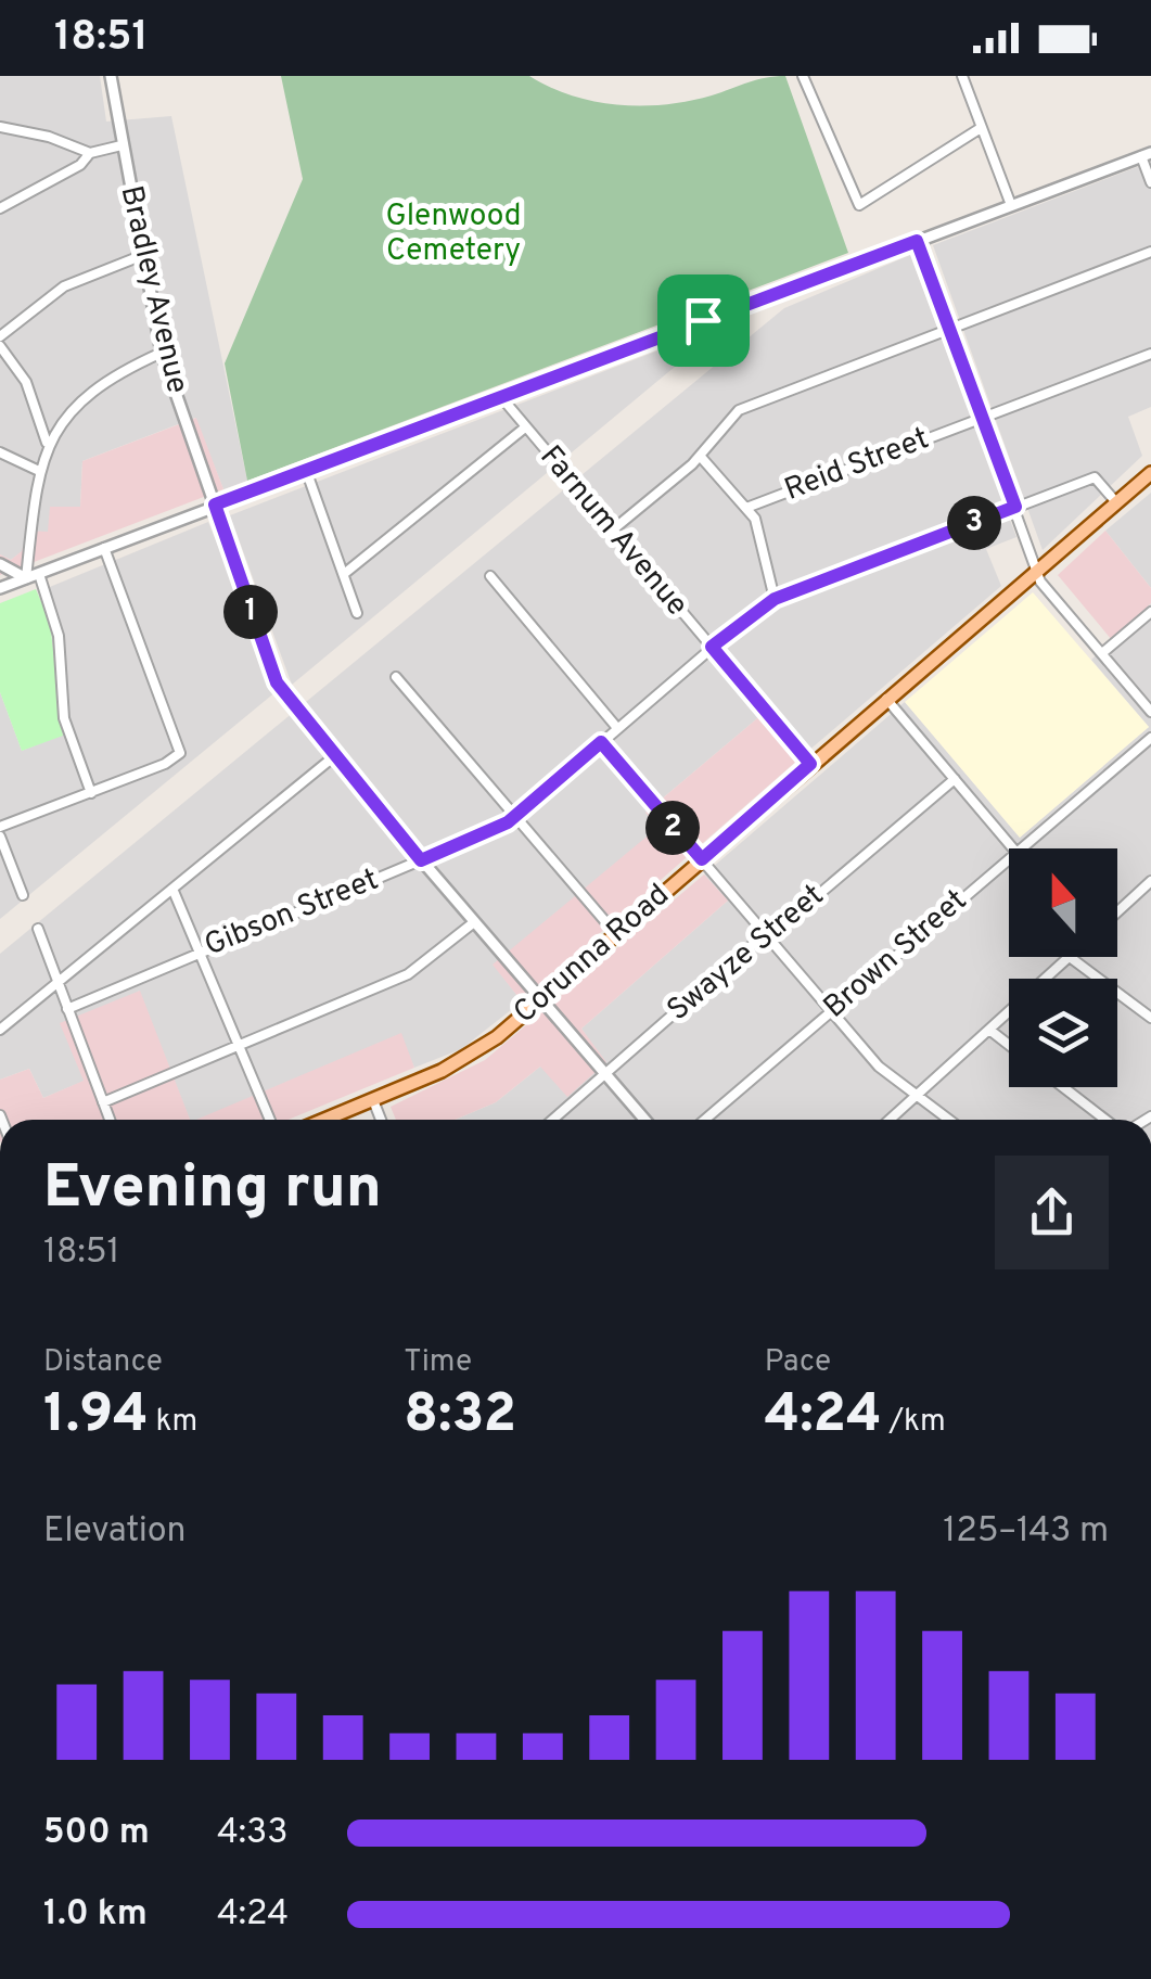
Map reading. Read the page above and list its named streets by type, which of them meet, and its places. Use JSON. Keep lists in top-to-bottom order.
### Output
{
  "streets": {
    "main road": ["Corunna Road"],
    "street": [
      "Bradley Avenue",
      "Reid Street",
      "Farnum Avenue",
      "Gibson Street",
      "Swayze Street",
      "Brown Street"
    ]
  },
  "crossings": [
    ["Bradley Avenue", "Gibson Street"],
    ["Bradley Avenue", "Swayze Street"],
    ["Bradley Avenue", "Corunna Road"],
    ["Farnum Avenue", "Gibson Street"],
    ["Farnum Avenue", "Corunna Road"],
    ["Gibson Street", "Corunna Road"]
  ],
  "parks": ["Glenwood Cemetery"],
  "north": "top",
  "page": {
    "status": "18:51",
    "pins": ["3", "1", "2"],
    "heading": ["Evening run", "18:51"],
    "stats": [
      ["Distance", "1.94 km"],
      ["Time", "8:32"],
      ["Pace", "4:24 /km"]
    ],
    "chart": ["Elevation", "125–143 m"],
    "list": [
      {
        "name": "500 m",
        "note": "4:33"
      },
      {
        "name": "1.0 km",
        "note": "4:24"
      }
    ]
  }
}
